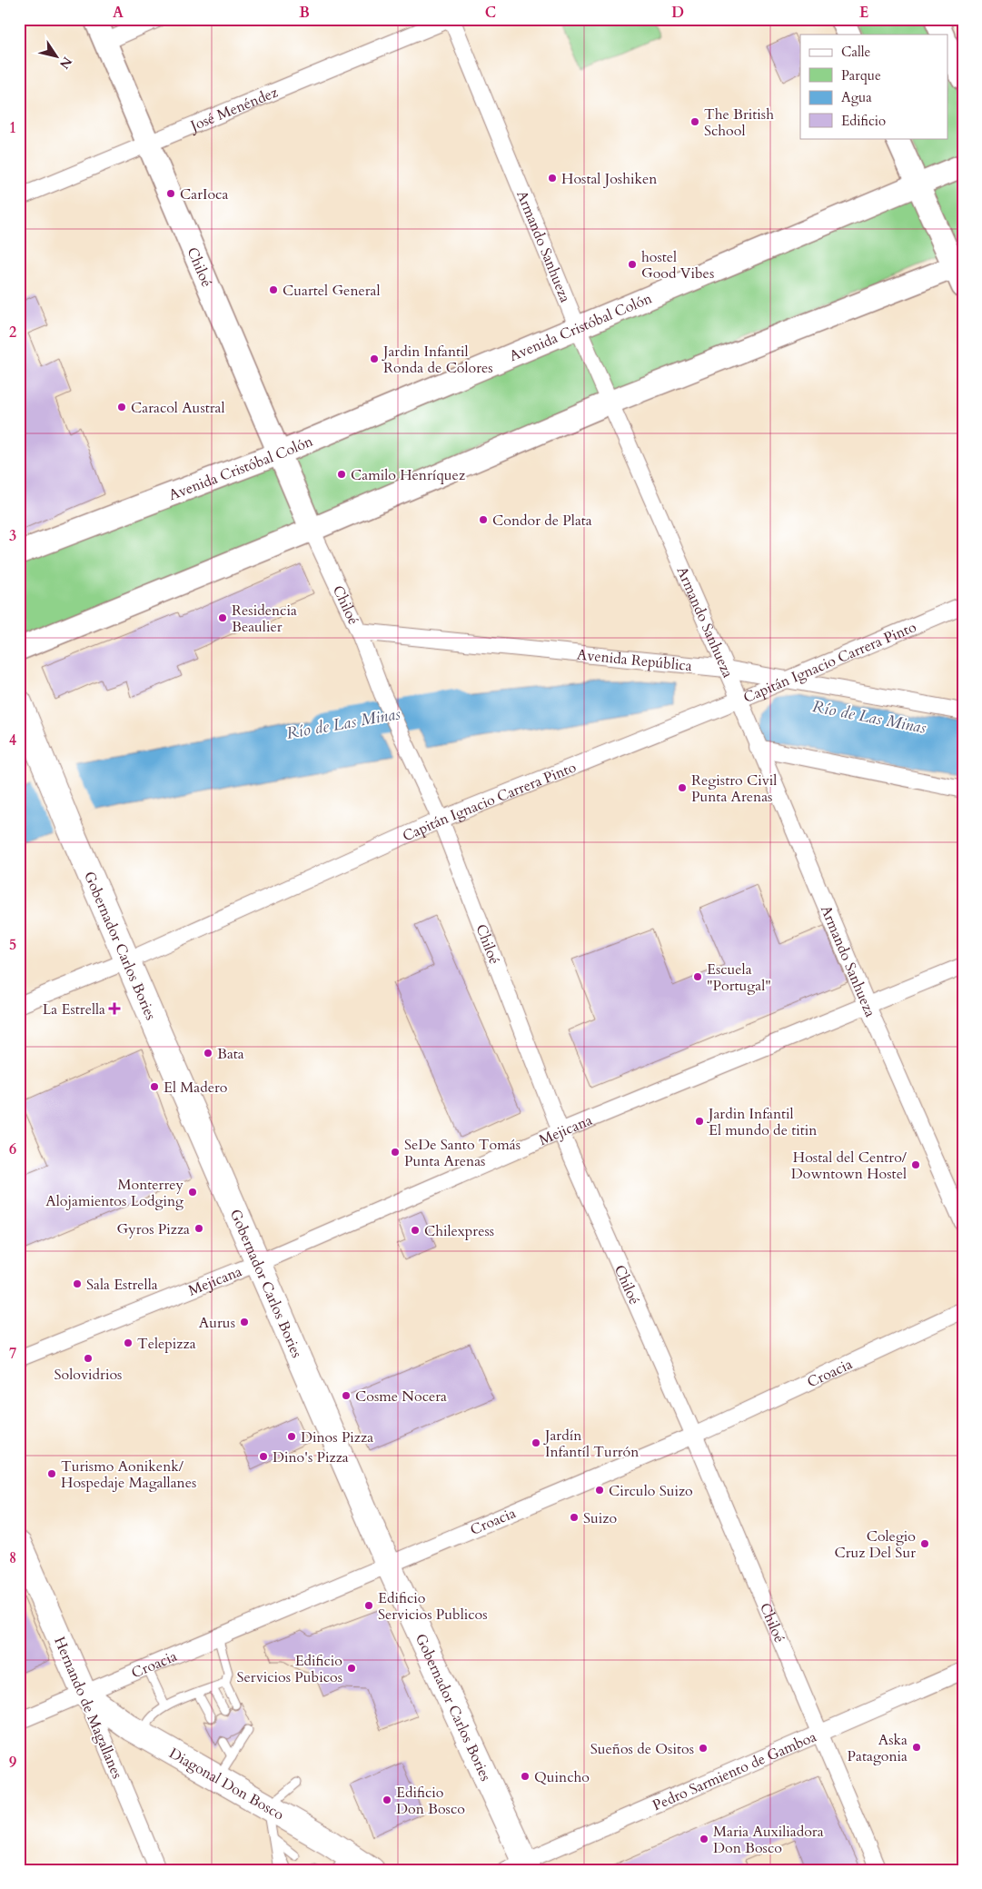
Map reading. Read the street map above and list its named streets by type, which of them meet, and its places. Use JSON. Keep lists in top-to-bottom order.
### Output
{
  "streets": {
    "main road": [
      "Chiloé",
      "Avenida Cristóbal Colón",
      "Gobernador Carlos Bories",
      "Hernando de Magallanes",
      "Diagonal Don Bosco"
    ],
    "street": [
      "José Menéndez",
      "Armando Sanhueza",
      "Avenida República",
      "Capitán Ignacio Carrera Pinto",
      "Mejicana",
      "Croacia",
      "Pedro Sarmiento de Gamboa"
    ]
  },
  "crossings": [
    ["José Menéndez", "Armando Sanhueza"],
    ["José Menéndez", "Chiloé"],
    ["Armando Sanhueza", "Avenida Cristóbal Colón"],
    ["Armando Sanhueza", "Avenida República"],
    ["Armando Sanhueza", "Capitán Ignacio Carrera Pinto"],
    ["Armando Sanhueza", "Mejicana"],
    ["Chiloé", "Avenida Cristóbal Colón"],
    ["Chiloé", "Avenida República"],
    ["Chiloé", "Capitán Ignacio Carrera Pinto"],
    ["Chiloé", "Mejicana"],
    ["Chiloé", "Croacia"],
    ["Chiloé", "Pedro Sarmiento de Gamboa"],
    ["Avenida República", "Capitán Ignacio Carrera Pinto"],
    ["Capitán Ignacio Carrera Pinto", "Gobernador Carlos Bories"],
    ["Gobernador Carlos Bories", "Mejicana"],
    ["Gobernador Carlos Bories", "Croacia"],
    ["Gobernador Carlos Bories", "Pedro Sarmiento de Gamboa"],
    ["Croacia", "Hernando de Magallanes"],
    ["Croacia", "Diagonal Don Bosco"],
    ["Hernando de Magallanes", "Diagonal Don Bosco"]
  ],
  "water": ["Río de Las Minas"],
  "places": {
    "other": [
      "The British School",
      "Hostal Joshiken",
      "CarIoca",
      "hostel Good Vibes",
      "Cuartel General",
      "Jardin Infantil Ronda de Colores",
      "Caracol Austral",
      "Camilo Henríquez",
      "Condor de Plata",
      "Residencia Beaulier",
      "Registro Civil Punta Arenas",
      "Escuela \"Portugal\"",
      "Bata",
      "El Madero",
      "Jardin Infantil El mundo de titin",
      "SeDe Santo Tomás Punta Arenas",
      "Hostal del Centro/ Downtown Hostel",
      "Monterrey Alojamientos Lodging",
      "Gyros Pizza",
      "Chilexpress",
      "Sala Estrella",
      "Aurus",
      "Telepizza",
      "Solovidrios",
      "Cosme Nocera",
      "Dinos Pizza",
      "Jardín Infantíl Turrón",
      "Dino's Pizza",
      "Turismo Aonikenk/ Hospedaje Magallanes",
      "Circulo Suizo",
      "Suizo",
      "Colegio Cruz Del Sur",
      "Edificio Servicios Publicos",
      "Edificio Servicios Pubicos",
      "Aska Patagonia",
      "Sueños de Ositos",
      "Quincho",
      "Edificio Don Bosco",
      "Maria Auxiliadora Don Bosco"
    ],
    "health": ["La Estrella"]
  },
  "legend": [
    "Calle",
    "Parque",
    "Agua",
    "Edificio"
  ],
  "north": "bottom right",
  "grid": {
    "columns": [
      "A",
      "B",
      "C",
      "D",
      "E"
    ],
    "rows": [
      "1",
      "2",
      "3",
      "4",
      "5",
      "6",
      "7",
      "8",
      "9"
    ]
  }
}
